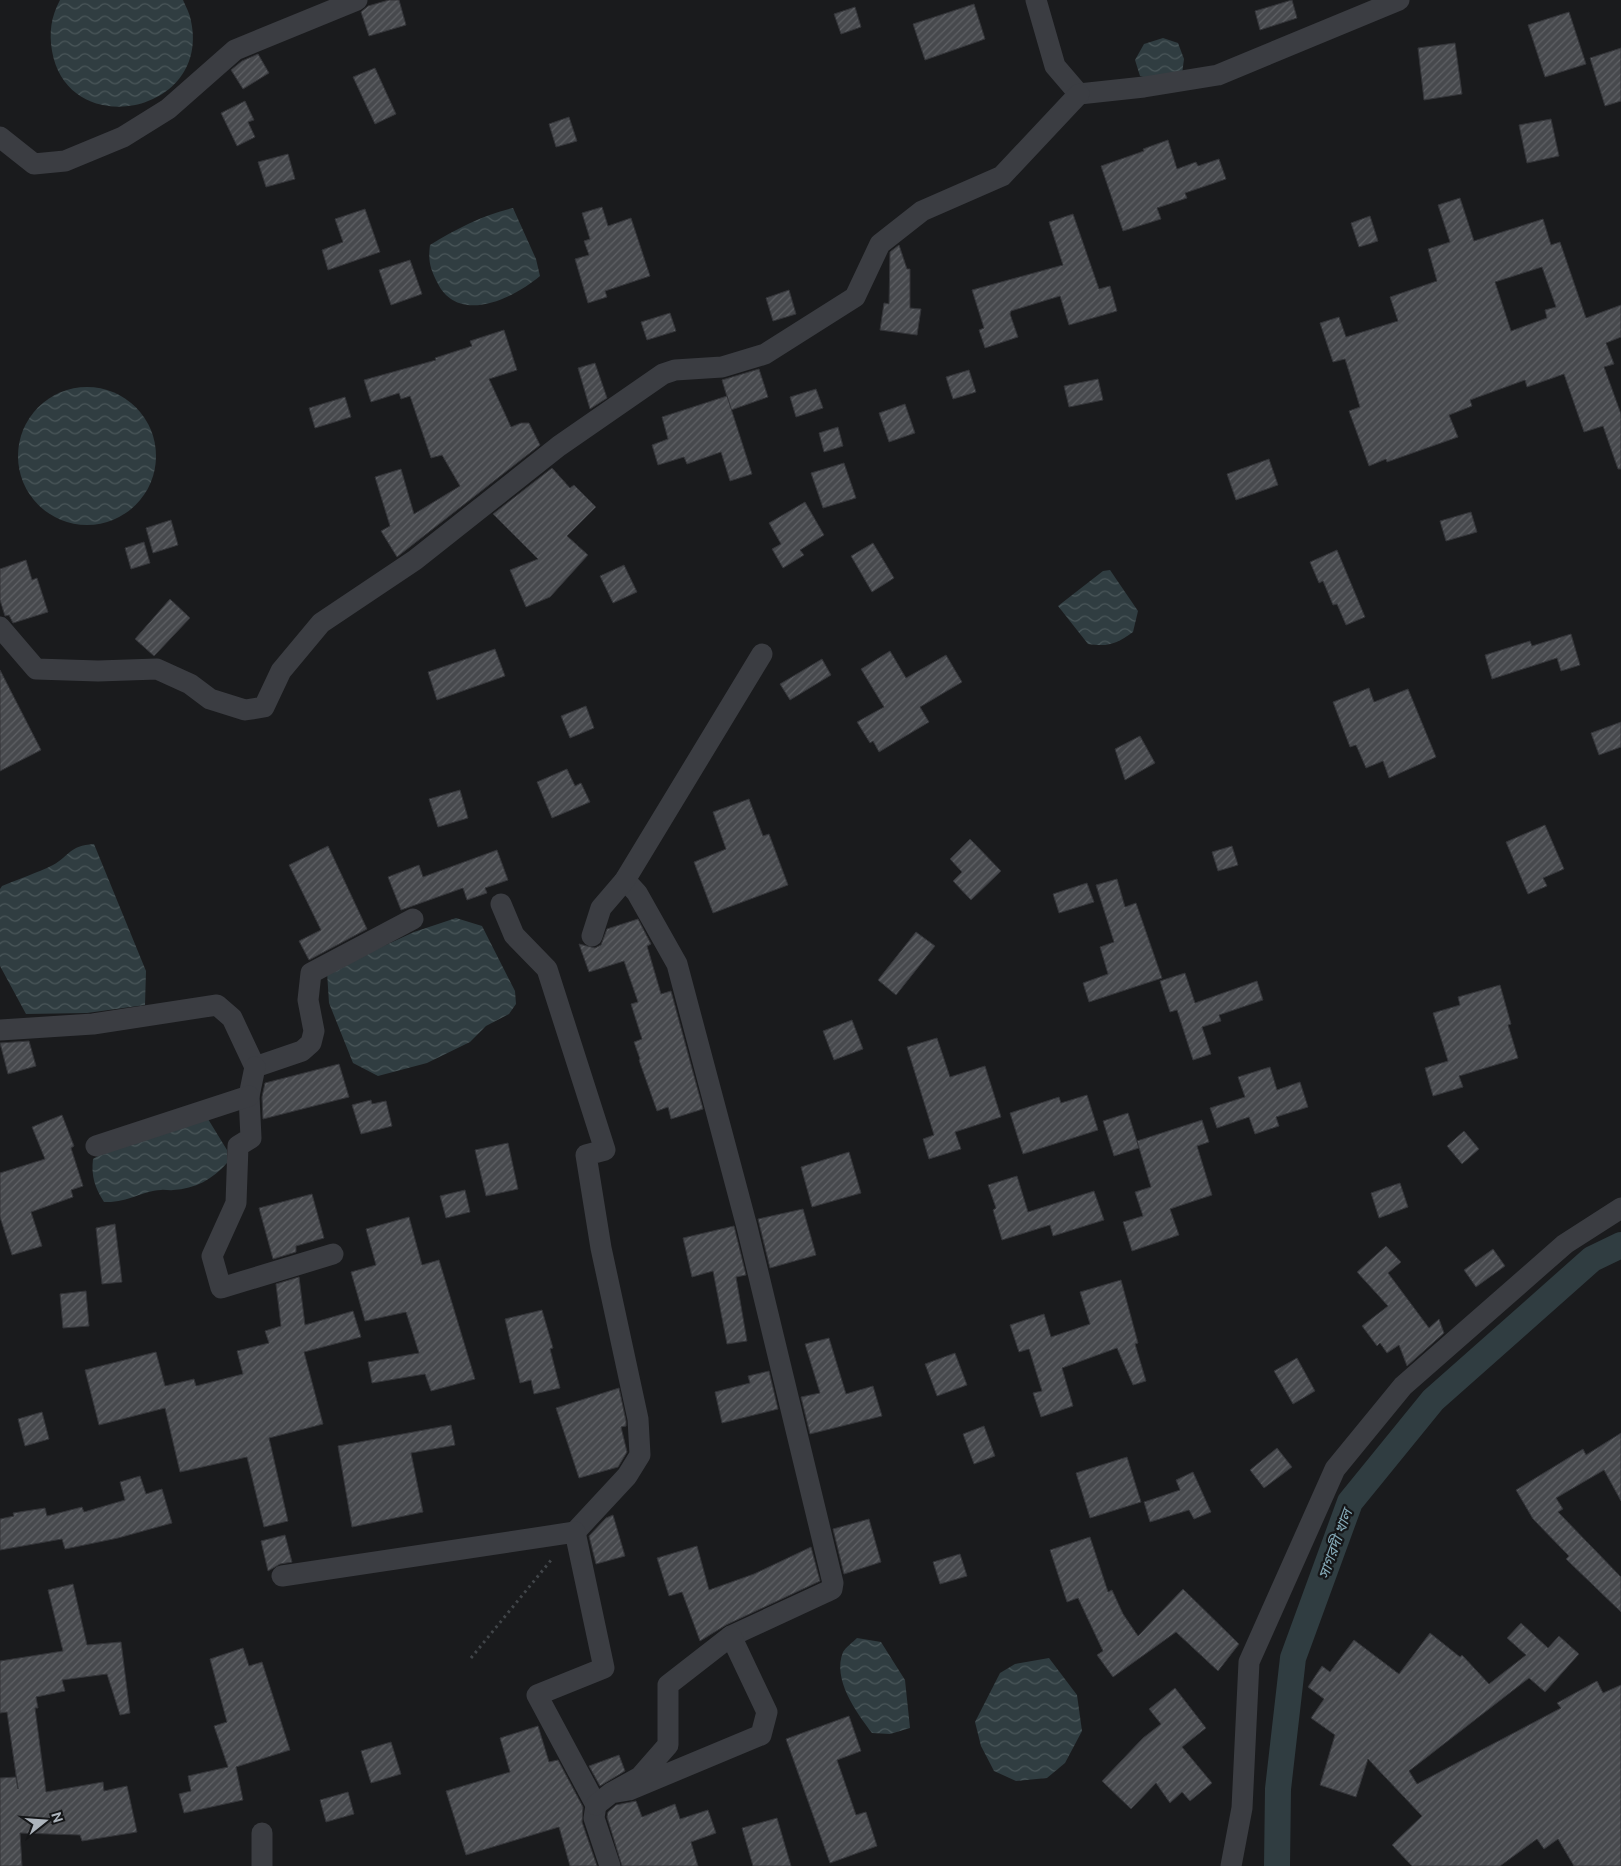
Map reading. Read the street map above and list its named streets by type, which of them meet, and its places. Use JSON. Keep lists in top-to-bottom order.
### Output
{
  "water": ["সাগরদী খাল"],
  "north": "right"
}
